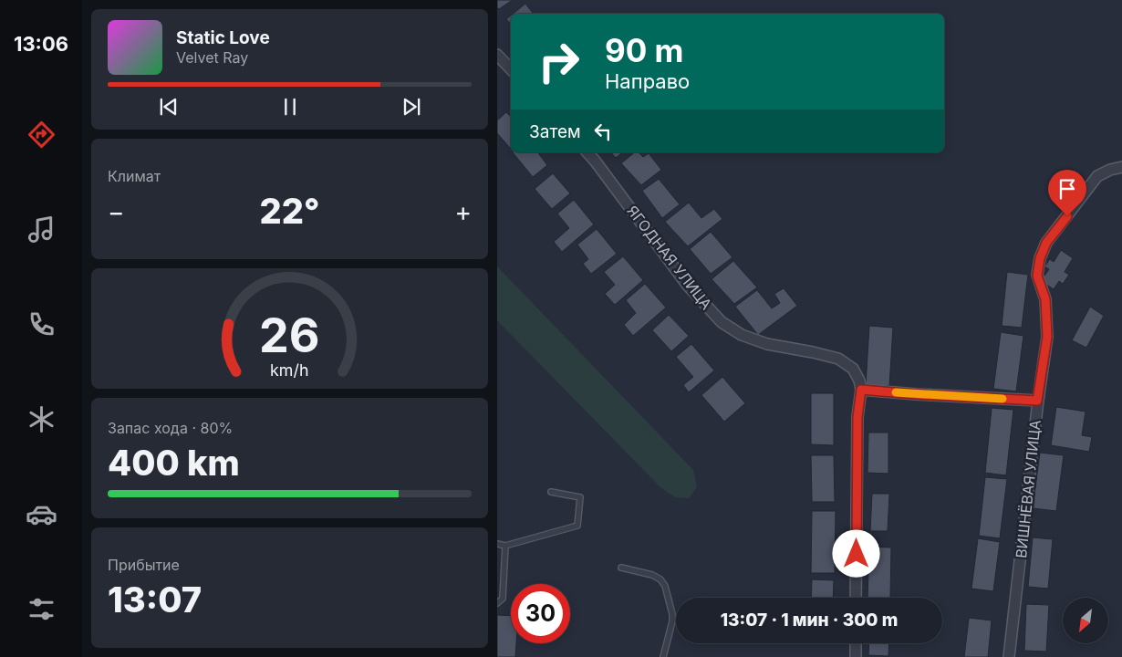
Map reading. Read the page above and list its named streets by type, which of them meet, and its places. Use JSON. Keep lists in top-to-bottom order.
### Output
{
  "streets": {
    "street": ["ЯГОДНАЯ УЛИЦА", "ВИШНЁВАЯ УЛИЦА"]
  },
  "north": "bottom left",
  "page": {
    "tabs": "13:06",
    "turn": ["90 m", "Направо"],
    "song": ["Static Love", "Velvet Ray"],
    "then": "Затем",
    "tile": [
      "Климат",
      ["Запас хода · 80%", "400 km"],
      ["Прибытие", "13:07"]
    ],
    "heat": ["−", "22°", "+"],
    "limit": "30",
    "trip": "13:07 · 1 мин · 300 m",
    "gauge": ["26", "km/h"]
  }
}
